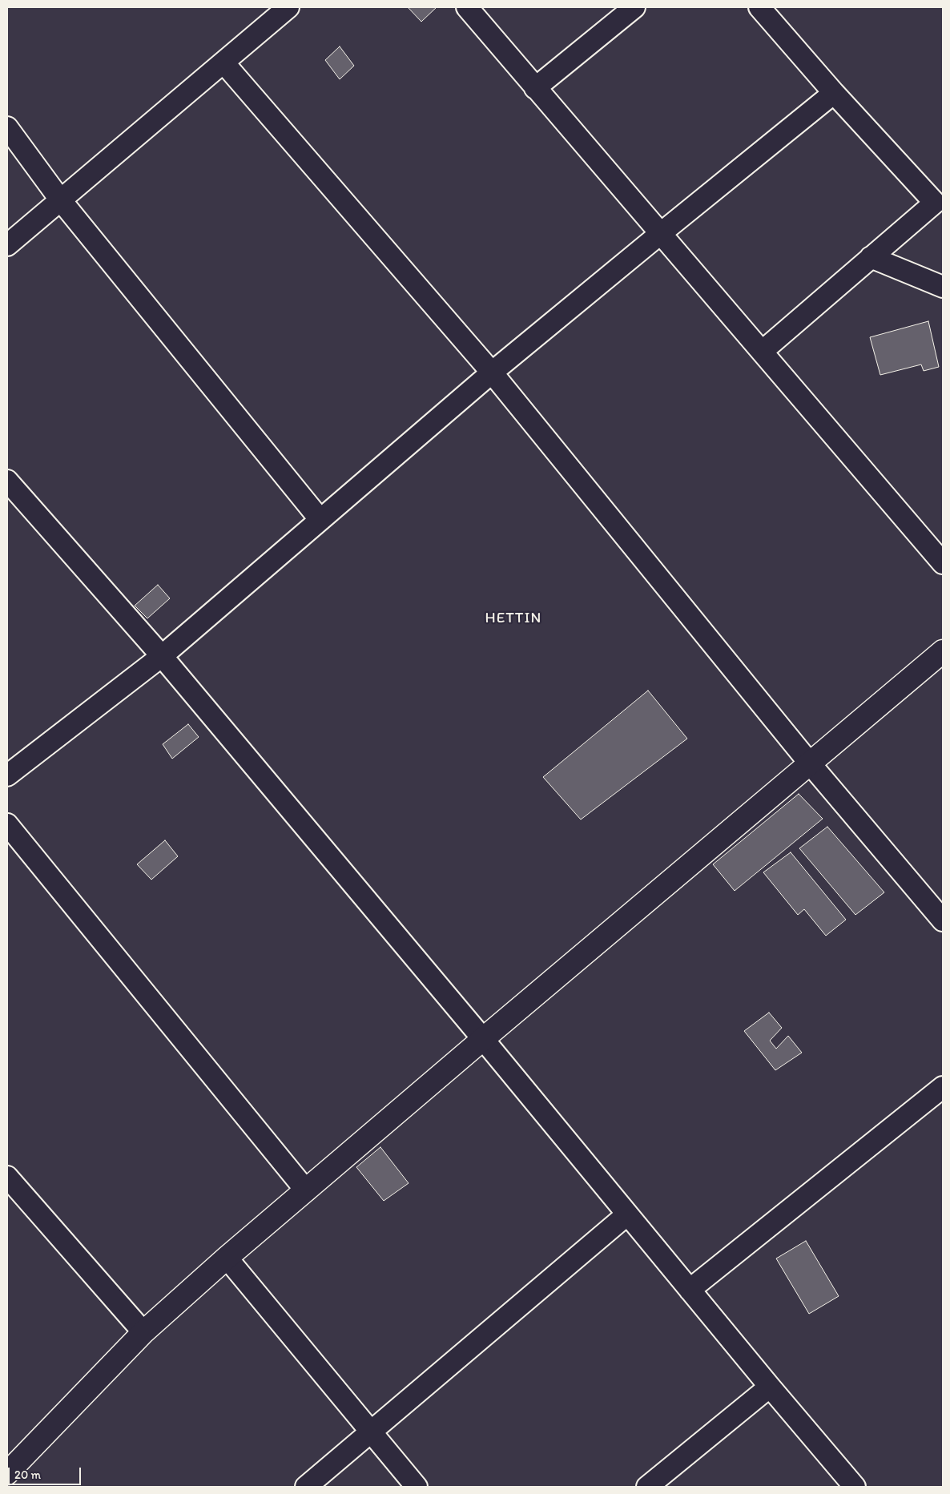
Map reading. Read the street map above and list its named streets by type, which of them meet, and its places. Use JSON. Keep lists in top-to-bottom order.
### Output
{
  "districts": ["HETTIN"],
  "scale_bar": "20 m"
}
